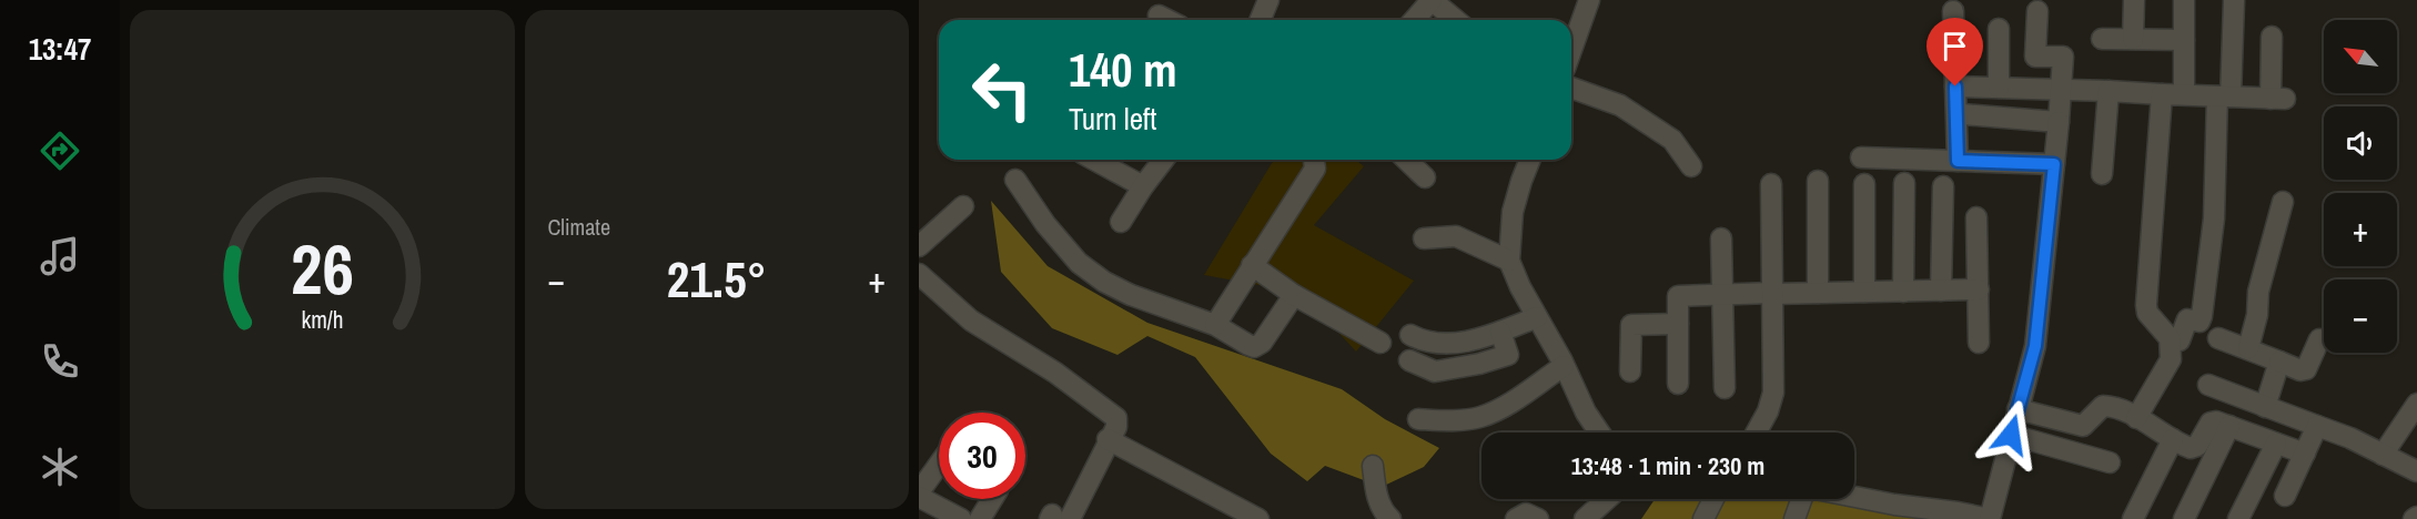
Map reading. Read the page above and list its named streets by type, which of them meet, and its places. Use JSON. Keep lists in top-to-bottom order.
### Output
{
  "north": "top left",
  "page": {
    "tabs": "13:47",
    "tile": "Climate",
    "map_buttons": ["+", "−"],
    "turn": ["140 m", "Turn left"],
    "heat": ["−", "21.5°", "+"],
    "limit": "30",
    "trip": "13:48 · 1 min · 230 m",
    "gauge": ["26", "km/h"]
  }
}
